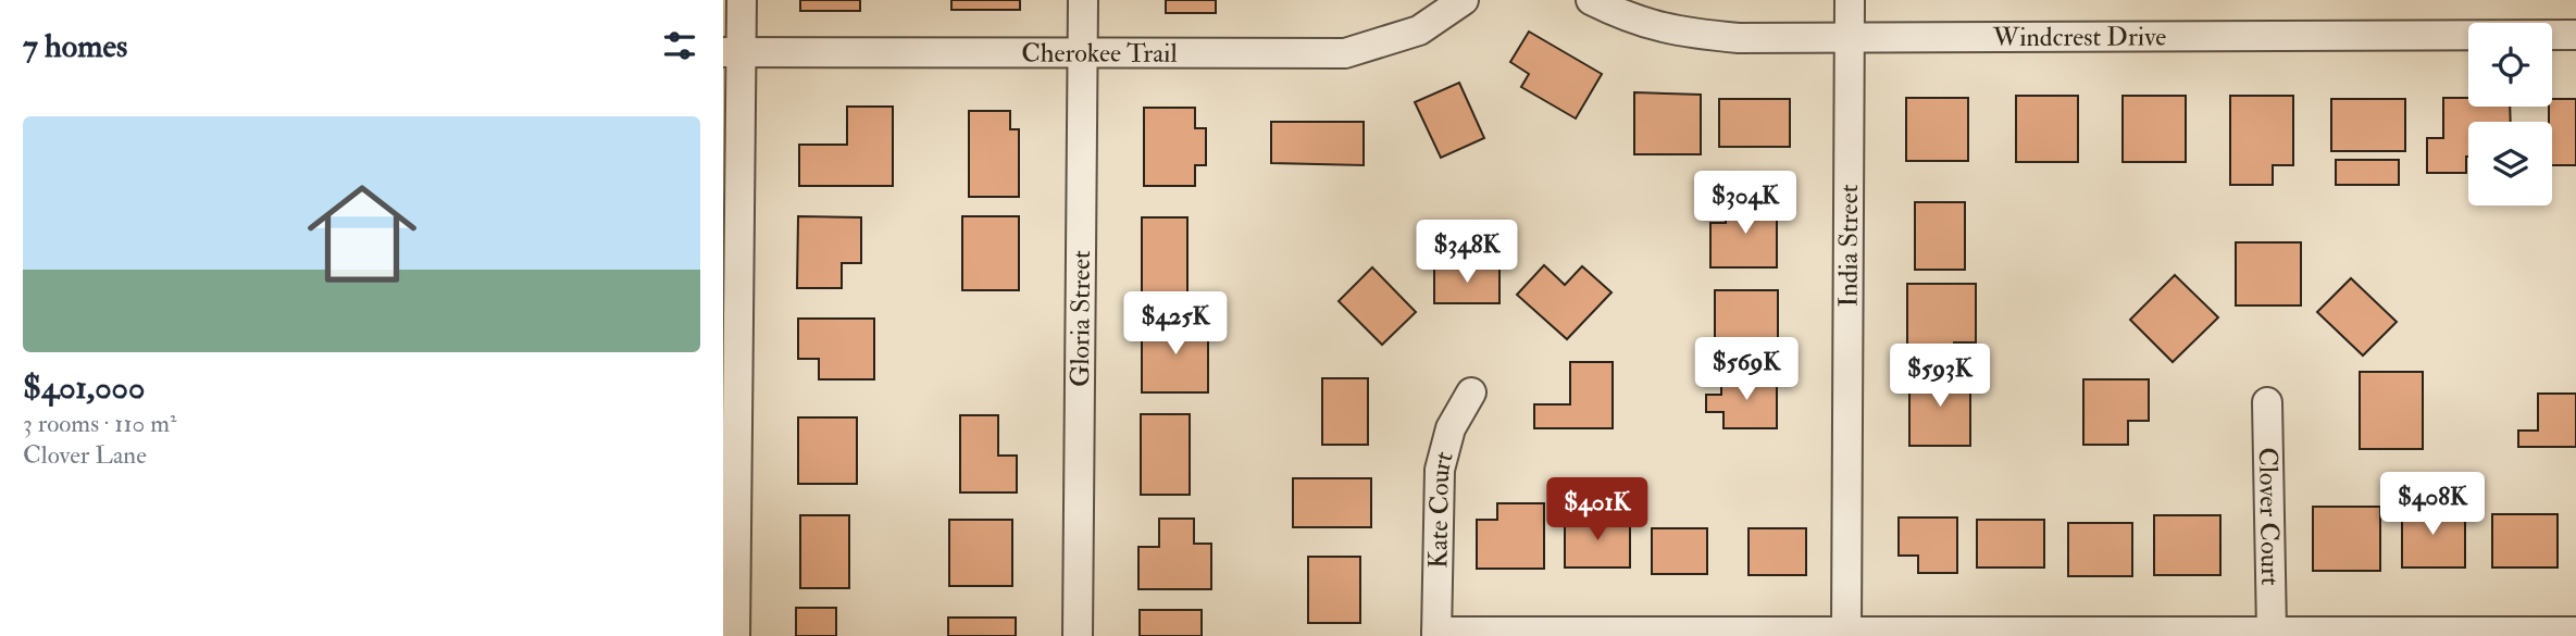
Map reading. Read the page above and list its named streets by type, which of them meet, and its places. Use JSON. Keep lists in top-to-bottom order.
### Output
{
  "streets": {
    "street": [
      "Windcrest Drive",
      "Cherokee Trail",
      "India Street",
      "Gloria Street",
      "Kate Court",
      "Clover Court"
    ]
  },
  "crossings": [
    ["Windcrest Drive", "India Street"],
    ["Cherokee Trail", "Gloria Street"]
  ],
  "page": {
    "heading": "7 homes",
    "list": [
      {
        "name": "$401,000",
        "note": "3 rooms · 110 m² · Clover Lane"
      }
    ],
    "price": [
      "$304K",
      "$348K",
      "$425K",
      "$569K",
      "$593K",
      "$408K",
      "$401K"
    ]
  }
}
